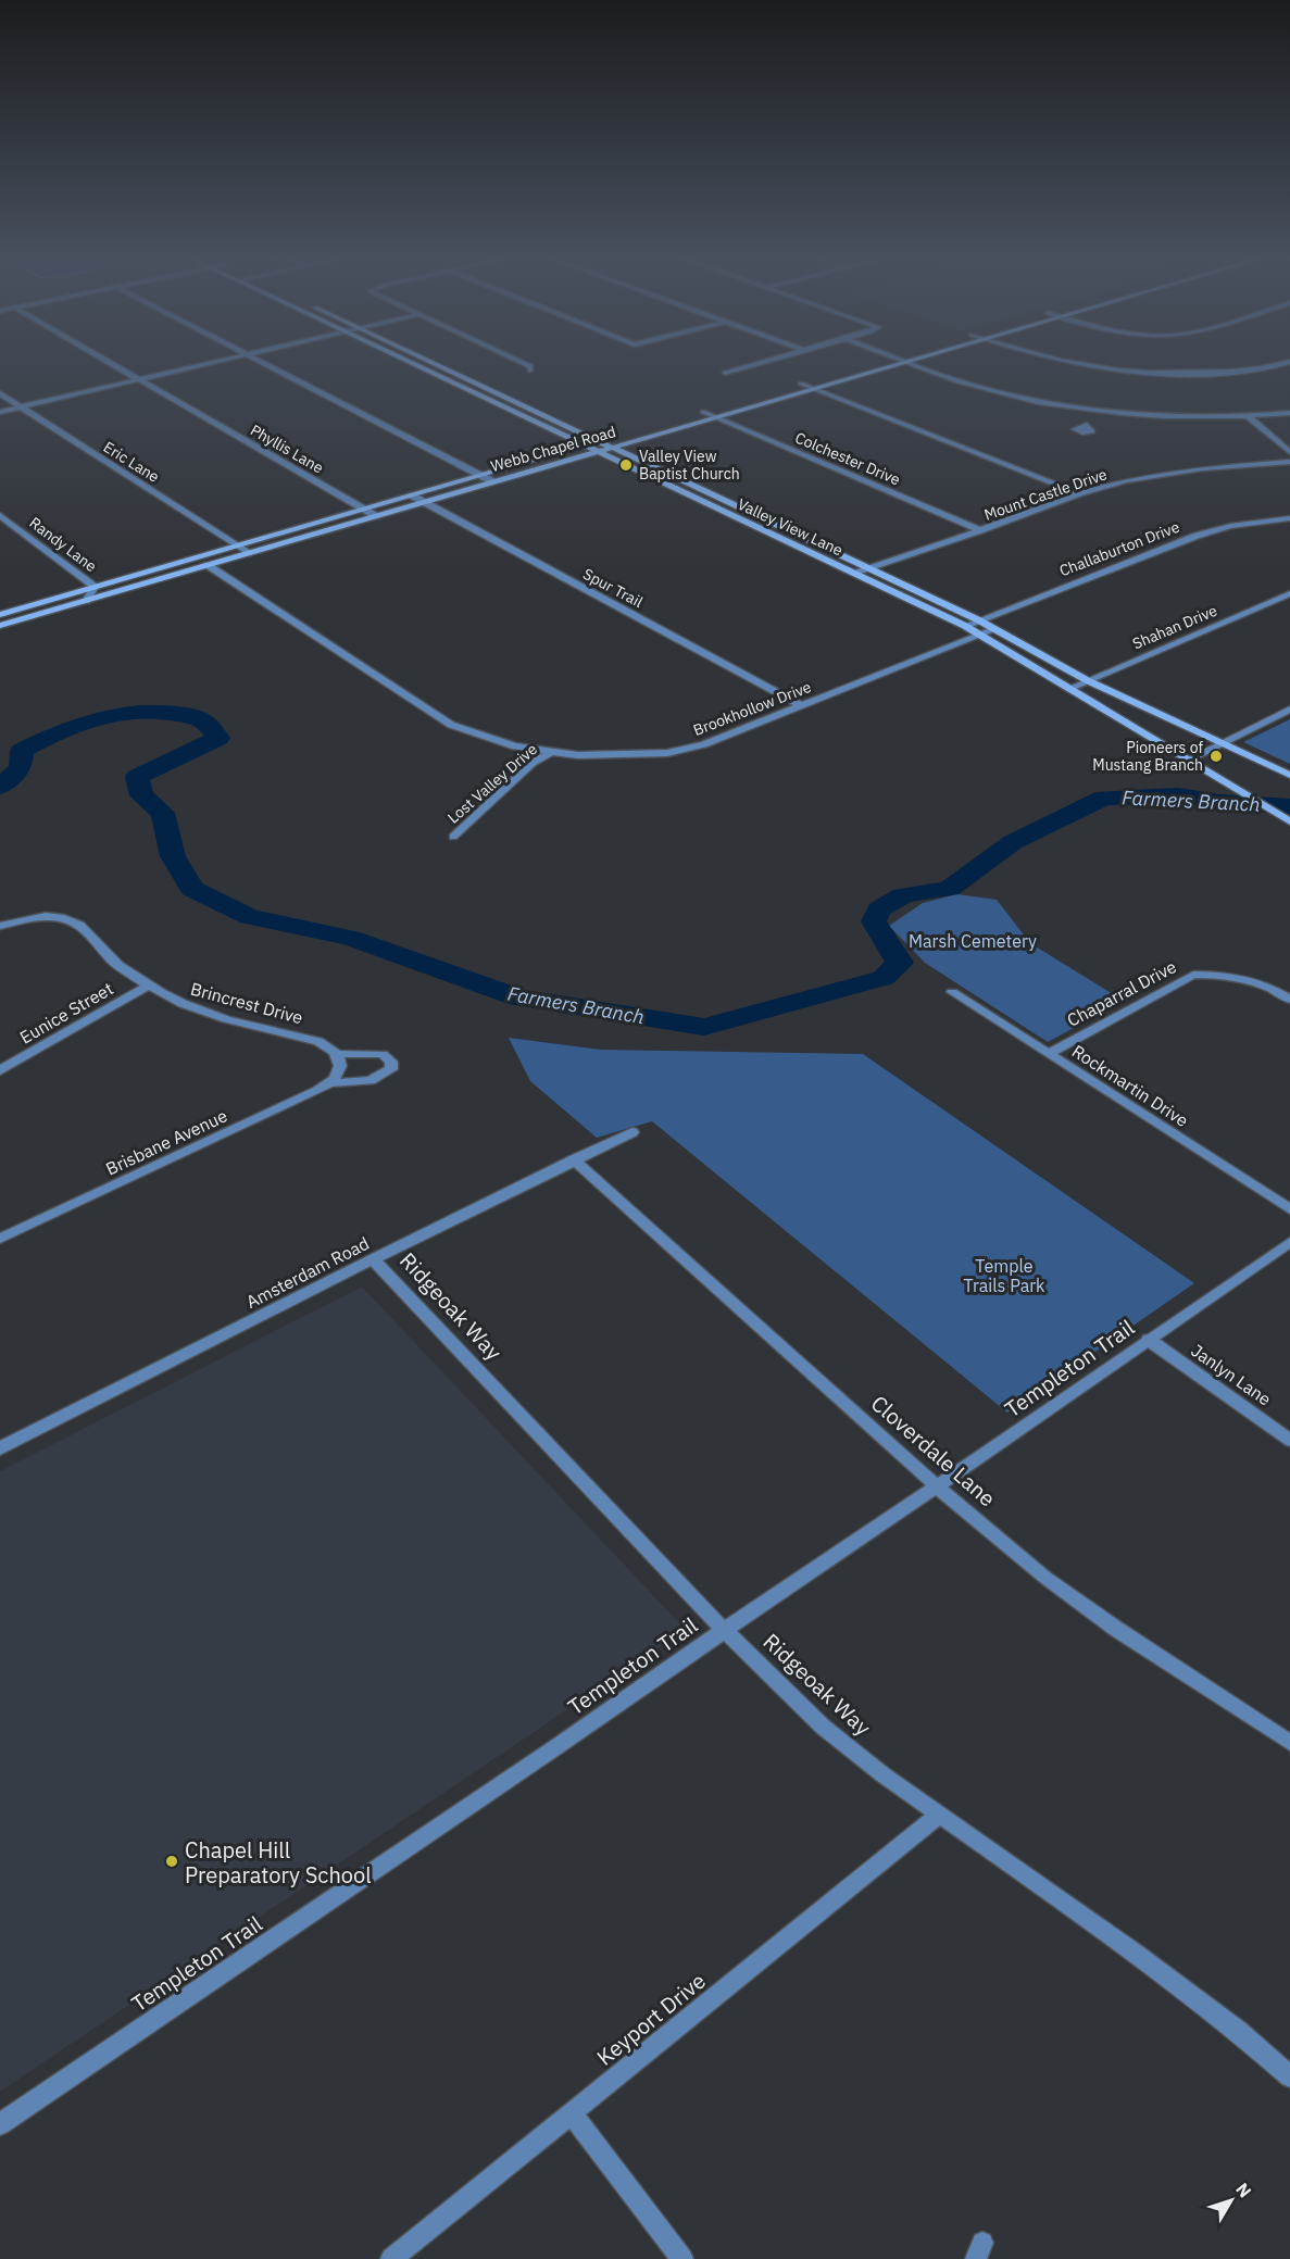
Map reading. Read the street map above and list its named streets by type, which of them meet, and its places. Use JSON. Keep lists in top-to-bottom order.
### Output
{
  "streets": {
    "main road": ["Webb Chapel Road", "Valley View Lane"],
    "street": [
      "Phyllis Lane",
      "Colchester Drive",
      "Eric Lane",
      "Mount Castle Drive",
      "Randy Lane",
      "Challaburton Drive",
      "Spur Trail",
      "Shahan Drive",
      "Brookhollow Drive",
      "Lost Valley Drive",
      "Chaparral Drive",
      "Brincrest Drive",
      "Eunice Street",
      "Rockmartin Drive",
      "Brisbane Avenue",
      "Amsterdam Road",
      "Ridgeoak Way",
      "Templeton Trail",
      "Janlyn Lane",
      "Cloverdale Lane",
      "Keyport Drive"
    ]
  },
  "crossings": [
    ["Phyllis Lane", "Webb Chapel Road"],
    ["Webb Chapel Road", "Colchester Drive"],
    ["Webb Chapel Road", "Eric Lane"],
    ["Webb Chapel Road", "Valley View Lane"],
    ["Webb Chapel Road", "Randy Lane"],
    ["Webb Chapel Road", "Spur Trail"],
    ["Webb Chapel Road", "Brookhollow Drive"],
    ["Colchester Drive", "Mount Castle Drive"],
    ["Mount Castle Drive", "Valley View Lane"],
    ["Valley View Lane", "Challaburton Drive"],
    ["Valley View Lane", "Shahan Drive"],
    ["Valley View Lane", "Brookhollow Drive"],
    ["Spur Trail", "Brookhollow Drive"],
    ["Brookhollow Drive", "Lost Valley Drive"],
    ["Chaparral Drive", "Rockmartin Drive"],
    ["Brincrest Drive", "Eunice Street"],
    ["Brincrest Drive", "Brisbane Avenue"],
    ["Amsterdam Road", "Ridgeoak Way"],
    ["Amsterdam Road", "Cloverdale Lane"],
    ["Ridgeoak Way", "Templeton Trail"],
    ["Ridgeoak Way", "Keyport Drive"],
    ["Templeton Trail", "Janlyn Lane"],
    ["Templeton Trail", "Cloverdale Lane"]
  ],
  "water": ["Farmers Branch"],
  "parks": ["Marsh Cemetery", "Temple Trails Park"],
  "places": ["Valley View Baptist Church", "Pioneers of Mustang Branch", "Chapel Hill Preparatory School"],
  "north": "top right"
}
